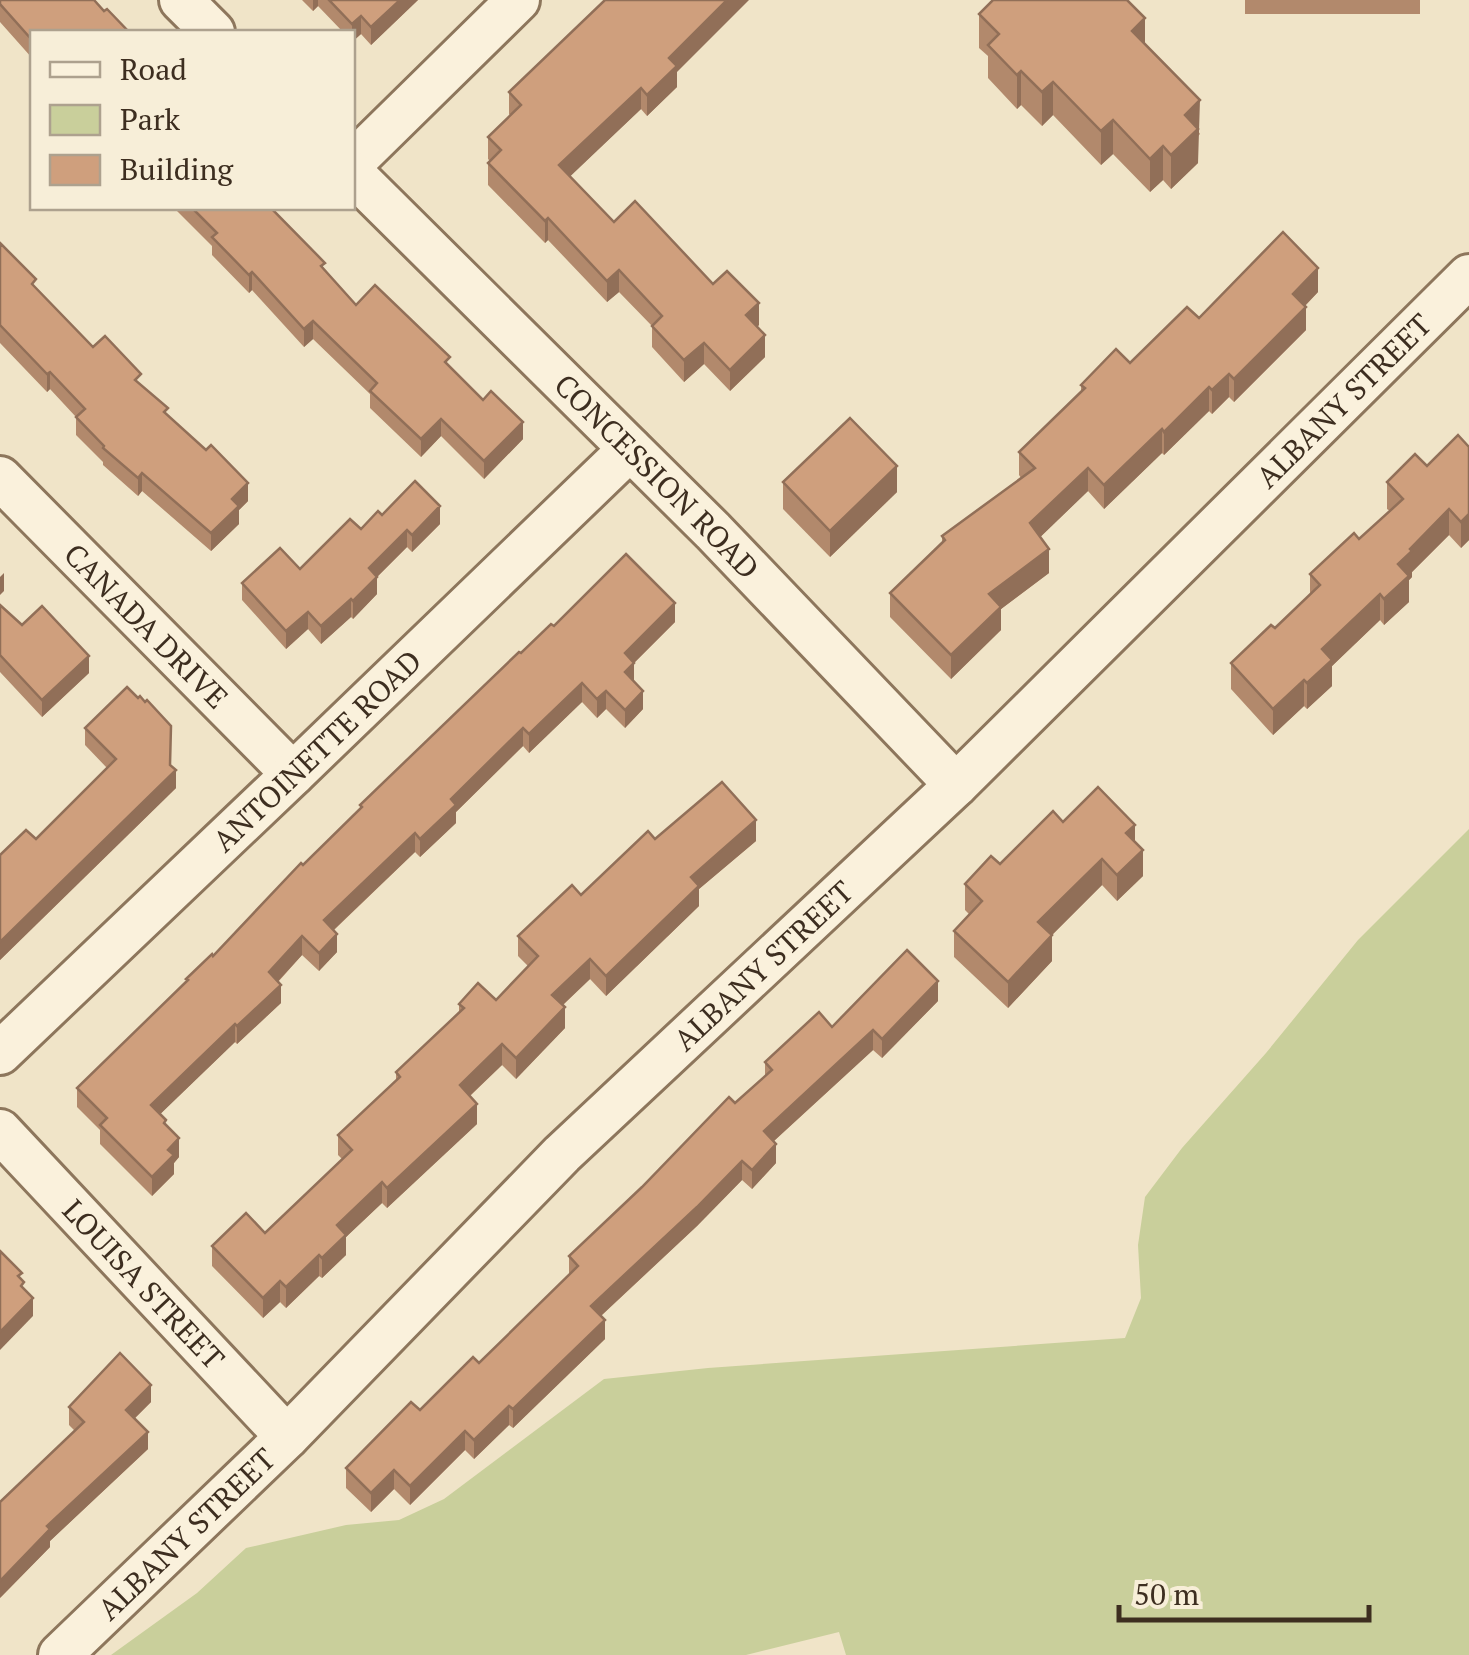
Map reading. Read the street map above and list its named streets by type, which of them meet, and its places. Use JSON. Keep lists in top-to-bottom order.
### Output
{
  "streets": {
    "street": [
      "ALBANY STREET",
      "CONCESSION ROAD",
      "CANADA DRIVE",
      "ANTOINETTE ROAD",
      "LOUISA STREET"
    ]
  },
  "crossings": [
    ["ALBANY STREET", "CONCESSION ROAD"],
    ["ALBANY STREET", "LOUISA STREET"],
    ["CONCESSION ROAD", "ANTOINETTE ROAD"],
    ["CANADA DRIVE", "ANTOINETTE ROAD"]
  ],
  "legend": ["Road", "Park", "Building"],
  "scale_bar": "50 m"
}
